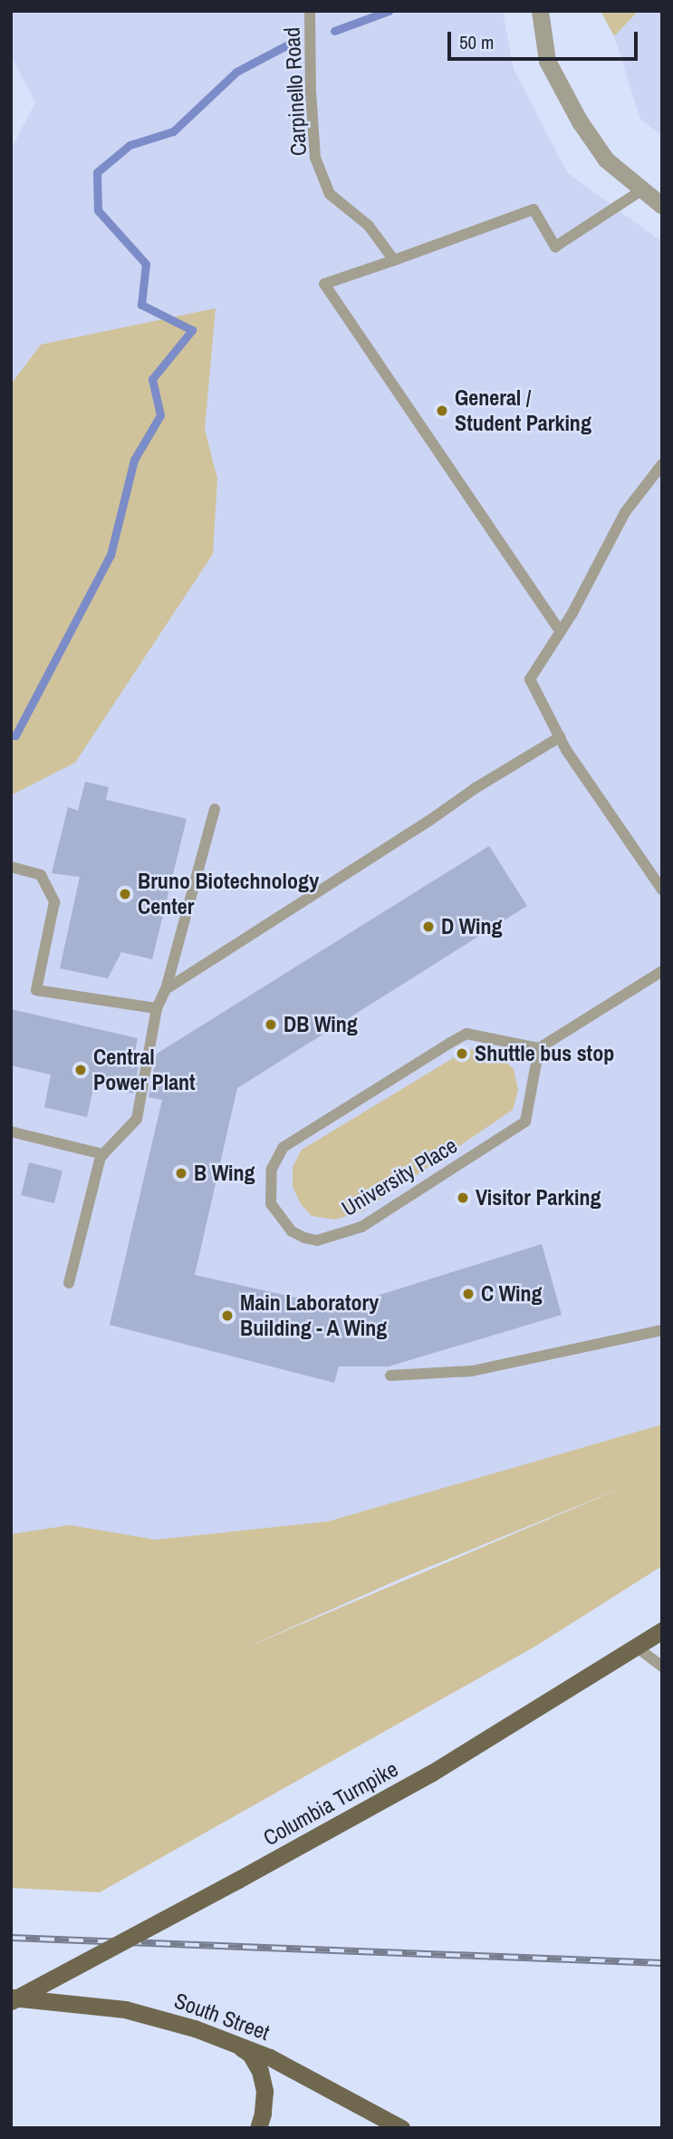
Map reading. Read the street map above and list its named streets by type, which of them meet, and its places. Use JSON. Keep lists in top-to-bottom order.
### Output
{
  "streets": {
    "main road": ["Columbia Turnpike", "South Street"],
    "lane": ["Carpinello Road", "University Place"]
  },
  "crossings": [
    ["Columbia Turnpike", "South Street"]
  ],
  "places": [
    "General / Student Parking",
    "Bruno Biotechnology Center",
    "D Wing",
    "DB Wing",
    "Shuttle bus stop",
    "Central Power Plant",
    "B Wing",
    "Visitor Parking",
    "C Wing",
    "Main Laboratory Building - A Wing"
  ],
  "scale_bar": "50 m"
}
